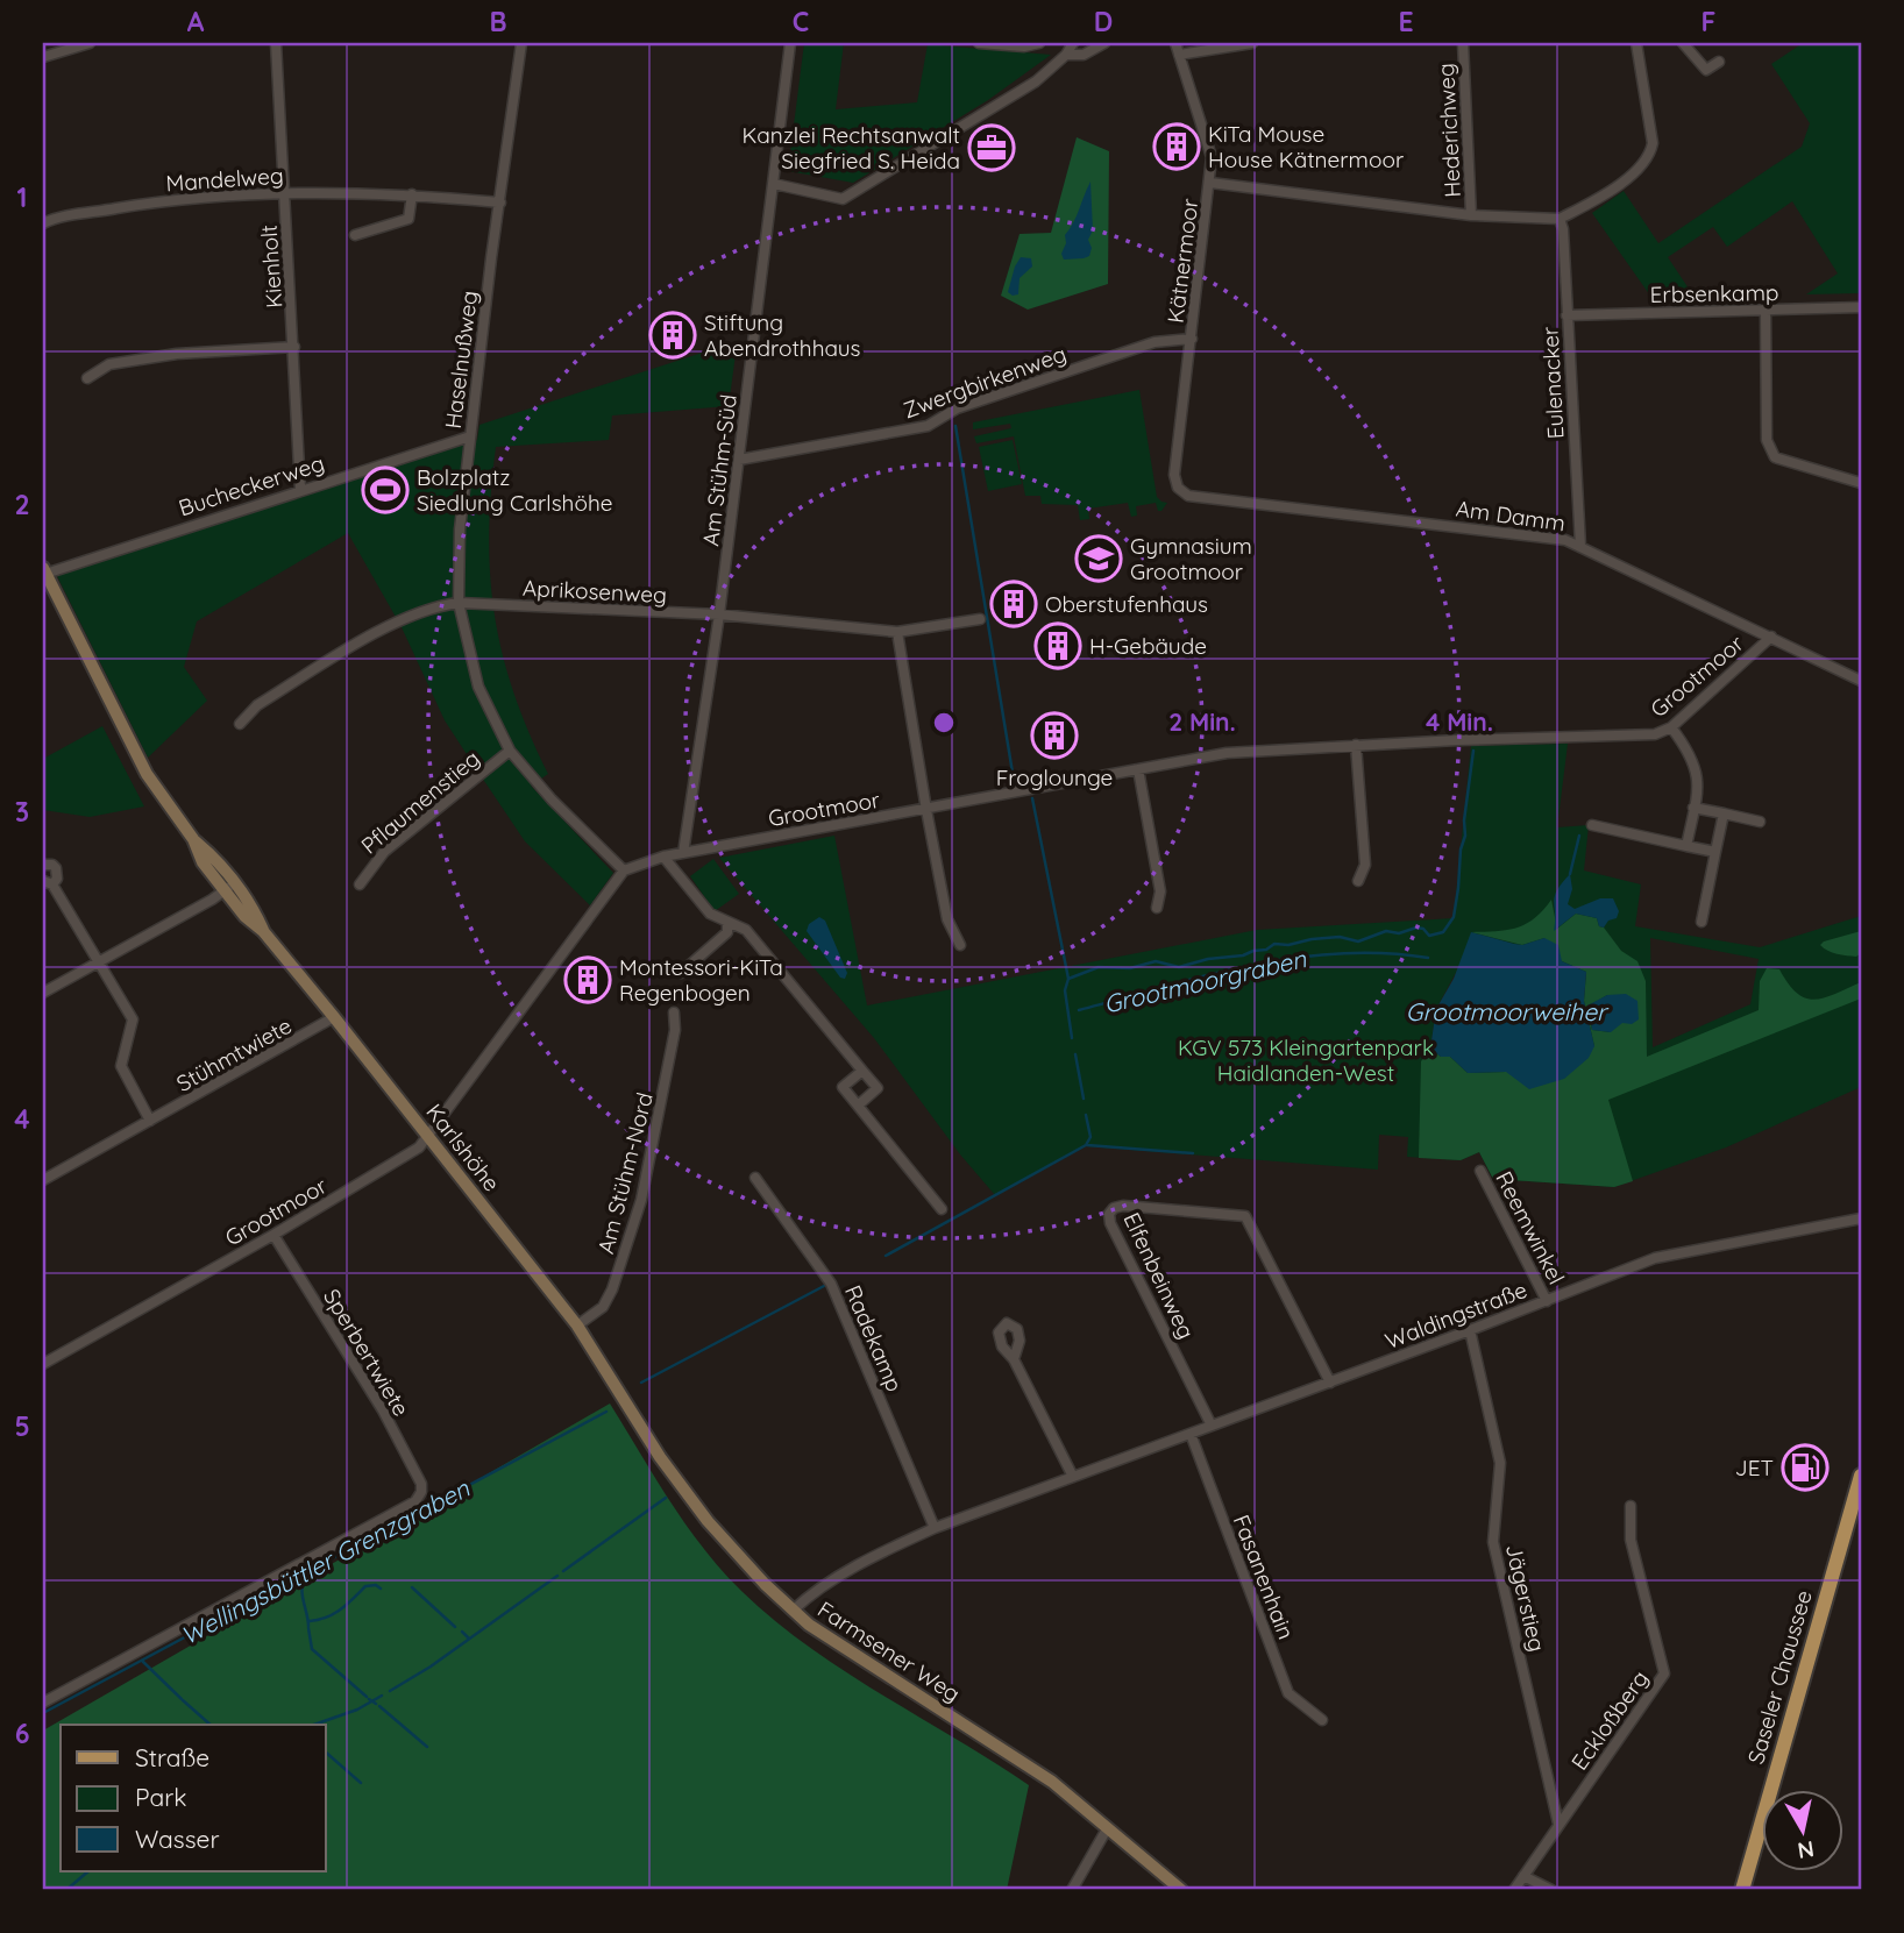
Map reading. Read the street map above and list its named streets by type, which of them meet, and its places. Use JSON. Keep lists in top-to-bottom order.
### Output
{
  "streets": {
    "main road": ["Karlshöhe", "Farmsener Weg", "Saseler Chaussee"],
    "street": [
      "Hederichweg",
      "Mandelweg",
      "Kätnermoor",
      "Kienholt",
      "Erbsenkamp",
      "Haselnußweg",
      "Zwergbirkenweg",
      "Eulenacker",
      "Am Stühm-Süd",
      "Bucheckerweg",
      "Am Damm",
      "Aprikosenweg",
      "Grootmoor",
      "Pflaumenstieg",
      "Stühmtwiete",
      "Am Stühm-Nord",
      "Reemwinkel",
      "Elfenbeinweg",
      "Waldingstraße",
      "Radekamp",
      "Sperbertwiete",
      "Fasanenhain",
      "Jägerstieg",
      "Eckloßberg"
    ]
  },
  "crossings": [
    ["Mandelweg", "Kienholt"],
    ["Mandelweg", "Haselnußweg"],
    ["Kätnermoor", "Zwergbirkenweg"],
    ["Kätnermoor", "Am Damm"],
    ["Kienholt", "Bucheckerweg"],
    ["Erbsenkamp", "Eulenacker"],
    ["Haselnußweg", "Bucheckerweg"],
    ["Haselnußweg", "Aprikosenweg"],
    ["Haselnußweg", "Grootmoor"],
    ["Haselnußweg", "Pflaumenstieg"],
    ["Zwergbirkenweg", "Am Stühm-Süd"],
    ["Eulenacker", "Am Damm"],
    ["Am Stühm-Süd", "Aprikosenweg"],
    ["Am Stühm-Süd", "Grootmoor"],
    ["Bucheckerweg", "Karlshöhe"],
    ["Am Damm", "Grootmoor"],
    ["Grootmoor", "Karlshöhe"],
    ["Grootmoor", "Sperbertwiete"],
    ["Stühmtwiete", "Karlshöhe"],
    ["Karlshöhe", "Am Stühm-Nord"],
    ["Karlshöhe", "Farmsener Weg"],
    ["Reemwinkel", "Waldingstraße"],
    ["Elfenbeinweg", "Waldingstraße"],
    ["Waldingstraße", "Radekamp"],
    ["Waldingstraße", "Fasanenhain"],
    ["Waldingstraße", "Jägerstieg"],
    ["Waldingstraße", "Farmsener Weg"],
    ["Jägerstieg", "Eckloßberg"]
  ],
  "water": ["Grootmoorgraben", "Grootmoorweiher", "Wellingsbüttler Grenzgraben"],
  "parks": ["KGV 573 Kleingartenpark Haidlanden-West"],
  "places": {
    "building": [
      "KiTa Mouse House Kätnermoor",
      "Stiftung Abendrothhaus",
      "Oberstufenhaus",
      "H-Gebäude",
      "Froglounge",
      "Montessori-KiTa Regenbogen"
    ],
    "office": ["Kanzlei Rechtsanwalt Siegfried S. Heida"],
    "sports": ["Bolzplatz Siedlung Carlshöhe"],
    "school or university": ["Gymnasium Grootmoor"],
    "fuel station": ["JET"]
  },
  "legend": ["Straße", "Park", "Wasser"],
  "north": "bottom",
  "grid": {
    "columns": [
      "A",
      "B",
      "C",
      "D",
      "E",
      "F"
    ],
    "rows": [
      "1",
      "2",
      "3",
      "4",
      "5",
      "6"
    ]
  },
  "rings": ["2 Min.", "4 Min."]
}
